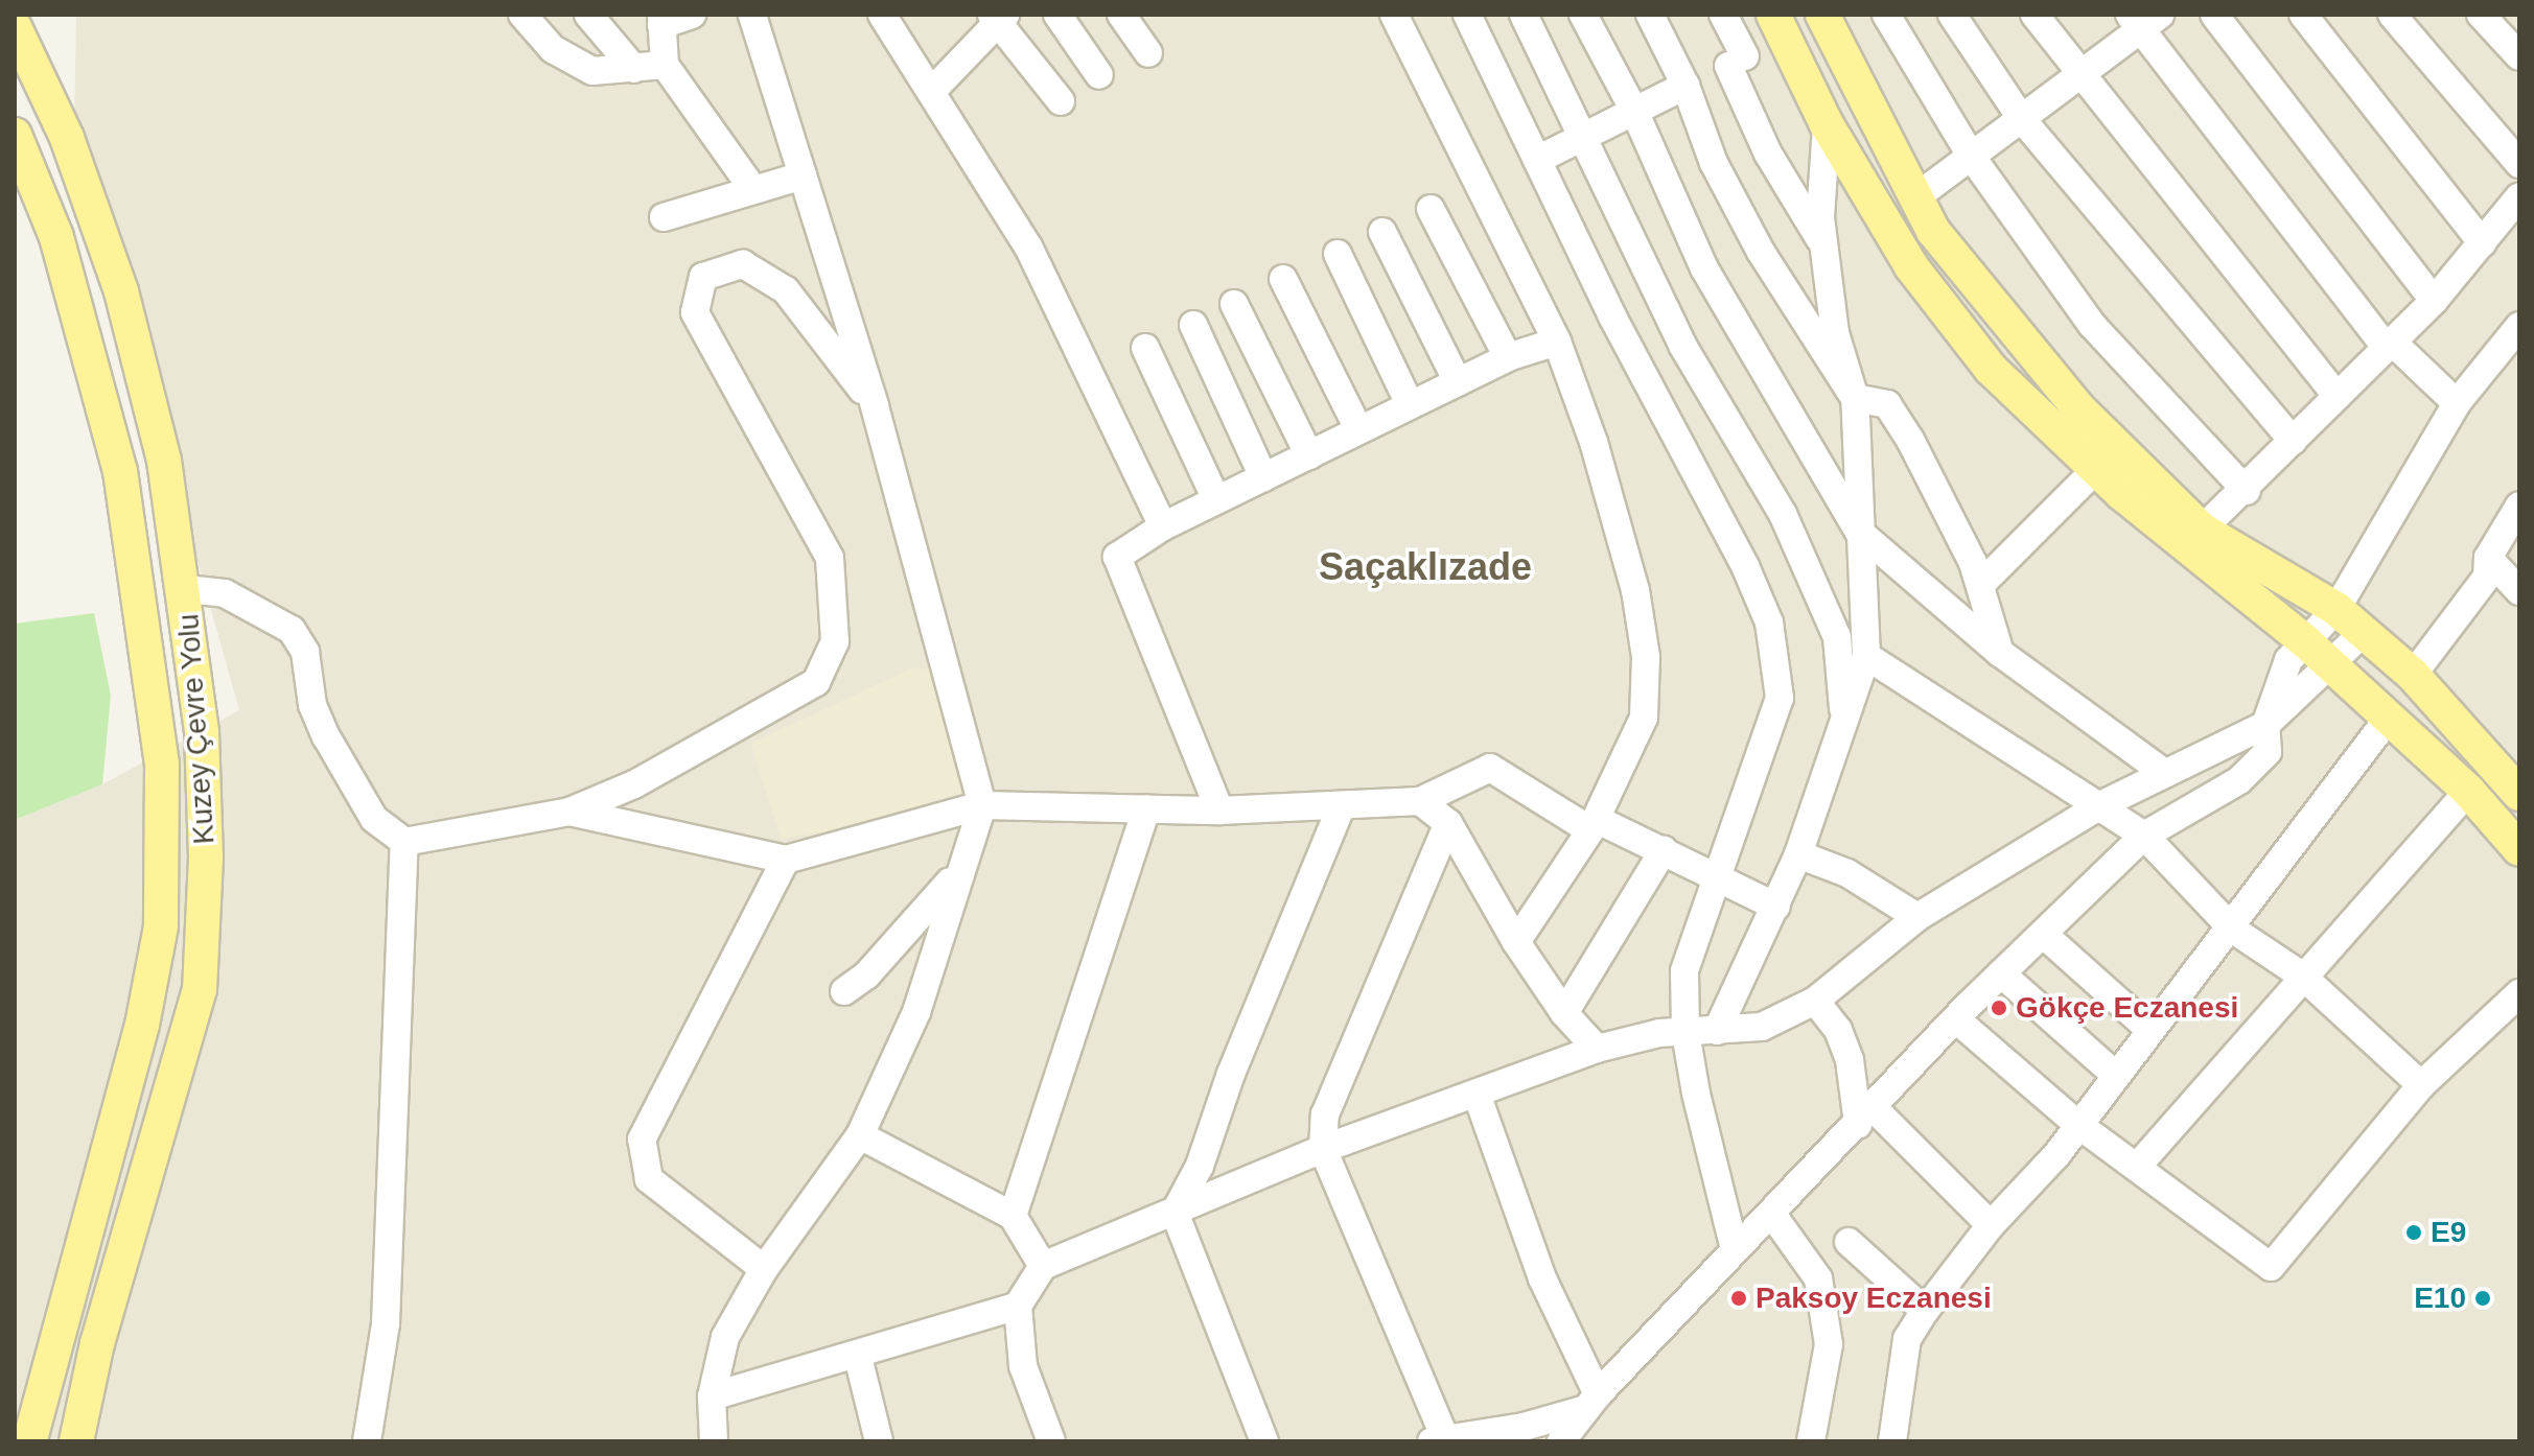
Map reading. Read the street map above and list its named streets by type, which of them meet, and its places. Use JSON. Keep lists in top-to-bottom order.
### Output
{
  "streets": {
    "main road": ["Kuzey Çevre Yolu"]
  },
  "districts": ["Saçaklızade"],
  "places": [
    "Gökçe Eczanesi",
    "E9",
    "Paksoy Eczanesi",
    "E10"
  ]
}
